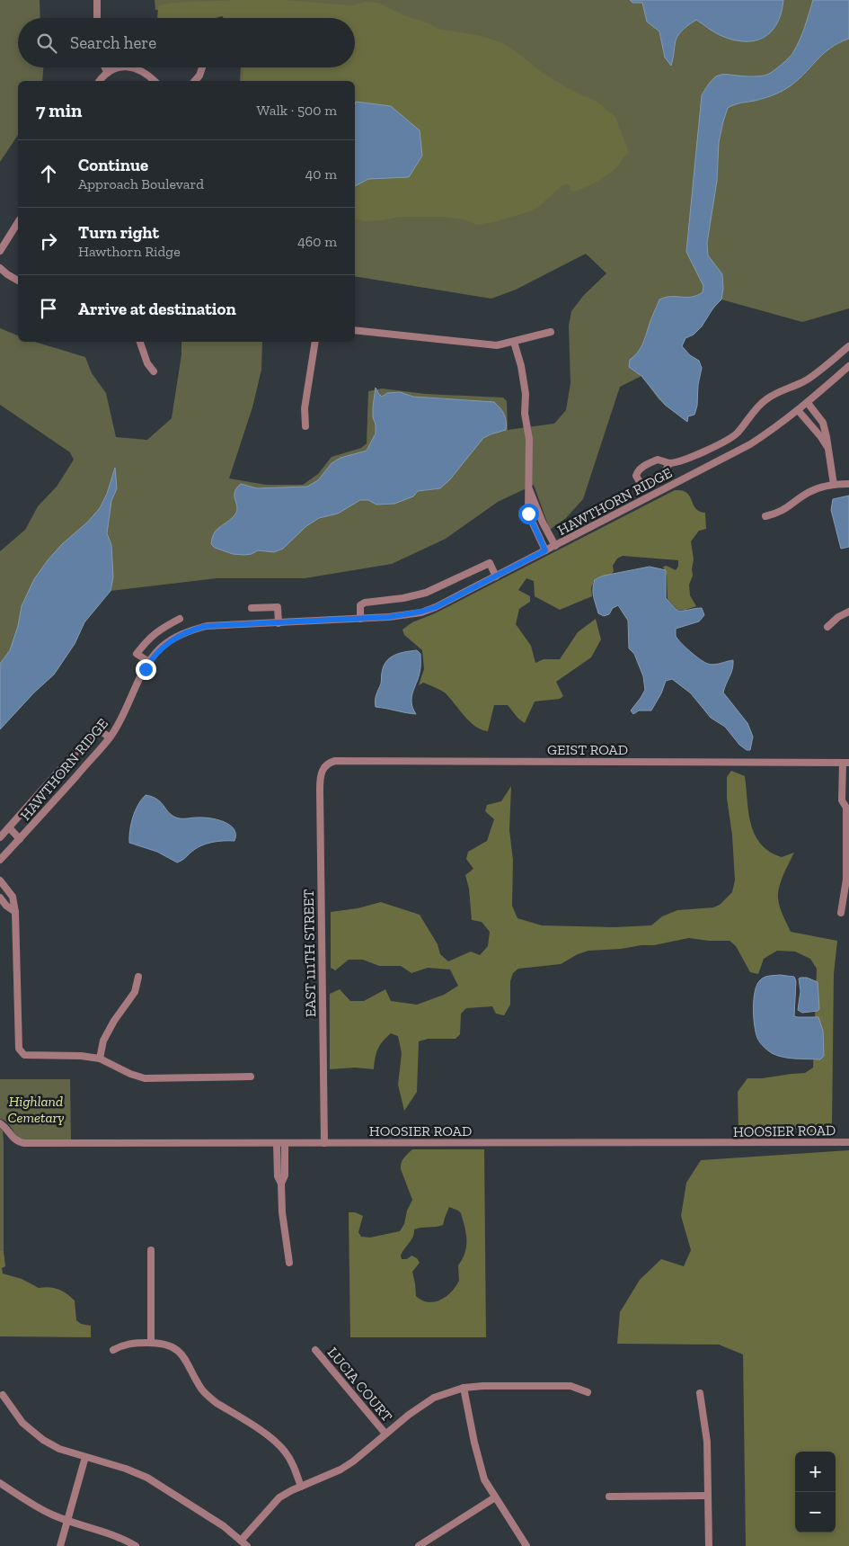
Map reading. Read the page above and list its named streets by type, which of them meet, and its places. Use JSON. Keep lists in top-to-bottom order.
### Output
{
  "streets": {
    "street": [
      "HAWTHORN RIDGE",
      "GEIST ROAD",
      "EAST 111TH STREET",
      "HOOSIER ROAD",
      "LUCIA COURT"
    ]
  },
  "crossings": [
    ["GEIST ROAD", "EAST 111TH STREET"],
    ["EAST 111TH STREET", "HOOSIER ROAD"]
  ],
  "parks": ["Highland Cemetary"],
  "page": {
    "search": "Search here",
    "heading": ["7 min", "Walk · 500 m"],
    "list": [
      ["Continue", "Approach Boulevard", "40 m"],
      ["Turn right", "Hawthorn Ridge", "460 m"],
      "Arrive at destination"
    ],
    "map_buttons": ["+", "−"]
  }
}
